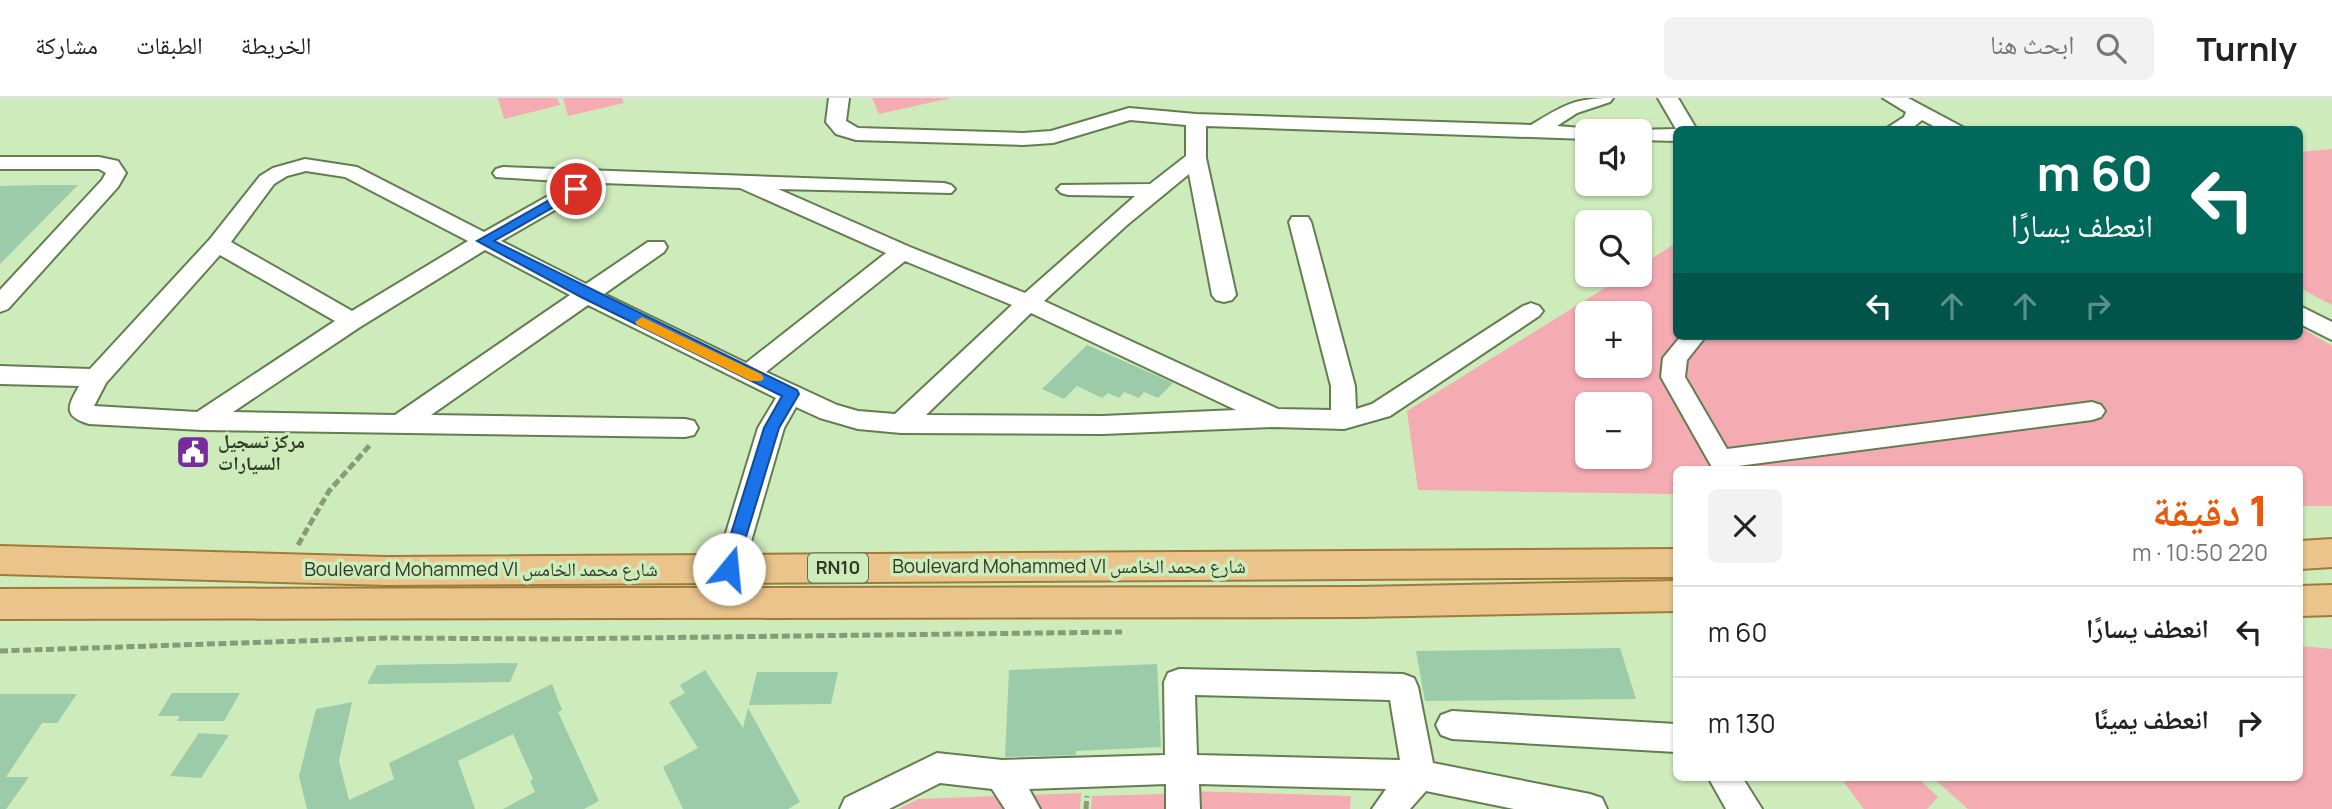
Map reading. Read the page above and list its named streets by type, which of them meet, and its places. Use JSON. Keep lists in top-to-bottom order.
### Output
{
  "streets": {
    "main road": ["Boulevard Mohammed VI شارع محمد الخامس", "RN10"]
  },
  "places": {
    "public building": ["مركز تسجيل السيارات"]
  },
  "page": {
    "header": "Turnly",
    "search": "ابحث هنا",
    "nav": ["الخريطة", "الطبقات", "مشاركة"],
    "map_buttons": ["+", "−"],
    "turn": ["60 m", "انعطف يسارًا"],
    "heading": ["1 دقيقة", "220 m · 10:50"],
    "list": [
      {
        "name": "انعطف يسارًا",
        "value": "60 m"
      },
      {
        "name": "انعطف يمينًا",
        "value": "130 m"
      }
    ]
  }
}
